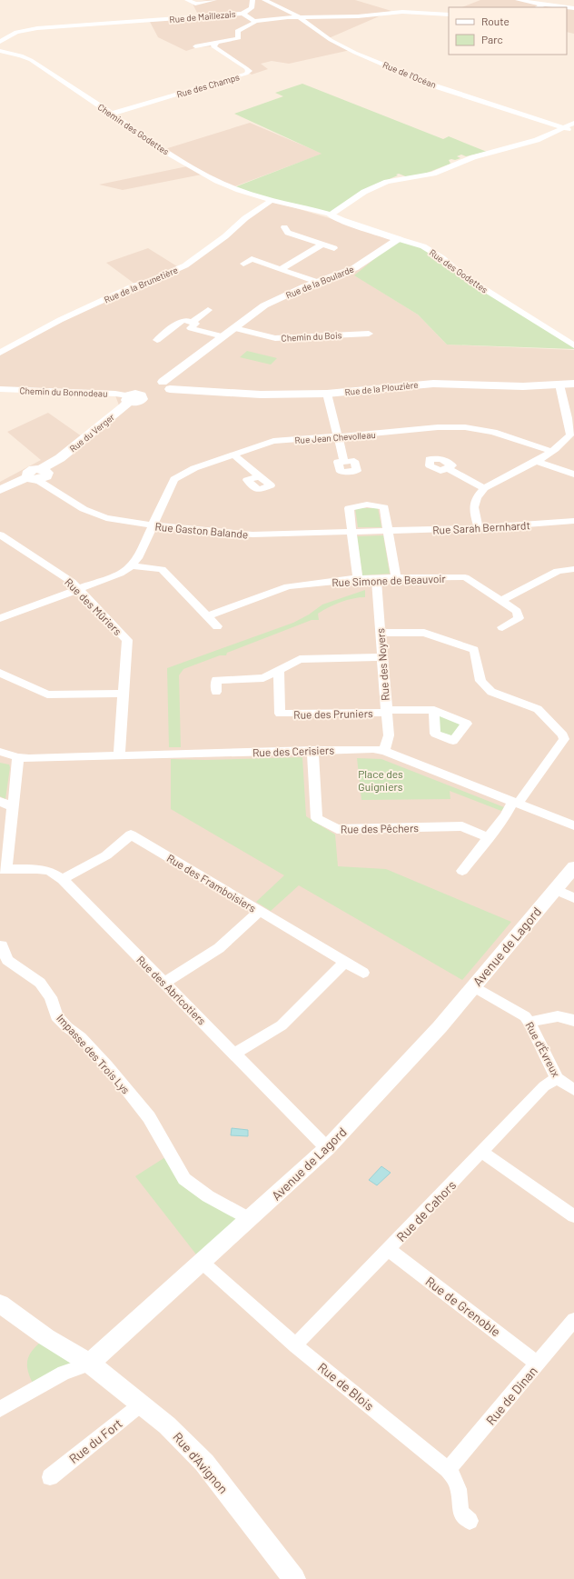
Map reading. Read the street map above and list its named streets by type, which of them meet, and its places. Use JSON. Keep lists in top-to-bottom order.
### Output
{
  "streets": {
    "street": [
      "Rue de Maillezais",
      "Rue de l'Océan",
      "Rue des Champs",
      "Chemin des Godettes",
      "Rue des Godettes",
      "Rue de la Boularde",
      "Rue de la Brunetière",
      "Chemin du Bois",
      "Rue de la Plouzière",
      "Chemin du Bonnodeau",
      "Rue du Verger",
      "Rue Jean Chevolleau",
      "Rue Sarah Bernhardt",
      "Rue Gaston Balande",
      "Rue Simone de Beauvoir",
      "Rue des Mûriers",
      "Rue des Noyers",
      "Rue des Pruniers",
      "Rue des Cerisiers",
      "Rue des Pêchers",
      "Rue des Framboisiers",
      "Avenue de Lagord",
      "Rue des Abricotiers",
      "Rue d'Évreux",
      "Impasse des Trois Lys",
      "Rue de Cahors",
      "Rue de Grenoble",
      "Rue de Blois",
      "Rue de Dinan",
      "Rue du Fort",
      "Rue d'Avignon"
    ]
  },
  "crossings": [
    ["Rue des Champs", "Chemin des Godettes"],
    ["Chemin des Godettes", "Rue des Godettes"],
    ["Chemin des Godettes", "Rue de la Brunetière"],
    ["Rue des Godettes", "Rue de la Boularde"],
    ["Rue des Godettes", "Rue de la Brunetière"],
    ["Rue de la Boularde", "Chemin du Bois"],
    ["Rue de la Boularde", "Rue de la Plouzière"],
    ["Rue de la Boularde", "Chemin du Bonnodeau"],
    ["Rue de la Boularde", "Rue du Verger"],
    ["Rue de la Plouzière", "Chemin du Bonnodeau"],
    ["Rue de la Plouzière", "Rue du Verger"],
    ["Chemin du Bonnodeau", "Rue du Verger"],
    ["Rue du Verger", "Rue Gaston Balande"],
    ["Rue Jean Chevolleau", "Rue Gaston Balande"],
    ["Rue Sarah Bernhardt", "Rue Gaston Balande"],
    ["Rue Simone de Beauvoir", "Rue des Noyers"],
    ["Rue des Mûriers", "Rue des Cerisiers"],
    ["Rue des Noyers", "Rue des Pruniers"],
    ["Rue des Noyers", "Rue des Cerisiers"],
    ["Rue des Cerisiers", "Rue des Pêchers"],
    ["Rue des Framboisiers", "Rue des Abricotiers"],
    ["Avenue de Lagord", "Rue des Abricotiers"],
    ["Avenue de Lagord", "Rue d'Évreux"],
    ["Avenue de Lagord", "Impasse des Trois Lys"],
    ["Avenue de Lagord", "Rue de Blois"],
    ["Avenue de Lagord", "Rue d'Avignon"],
    ["Rue d'Évreux", "Rue de Cahors"],
    ["Rue de Cahors", "Rue de Grenoble"],
    ["Rue de Cahors", "Rue de Blois"],
    ["Rue de Grenoble", "Rue de Dinan"],
    ["Rue de Blois", "Rue de Dinan"],
    ["Rue du Fort", "Rue d'Avignon"]
  ],
  "parks": ["Place des Guigniers"],
  "legend": ["Route", "Parc"]
}
